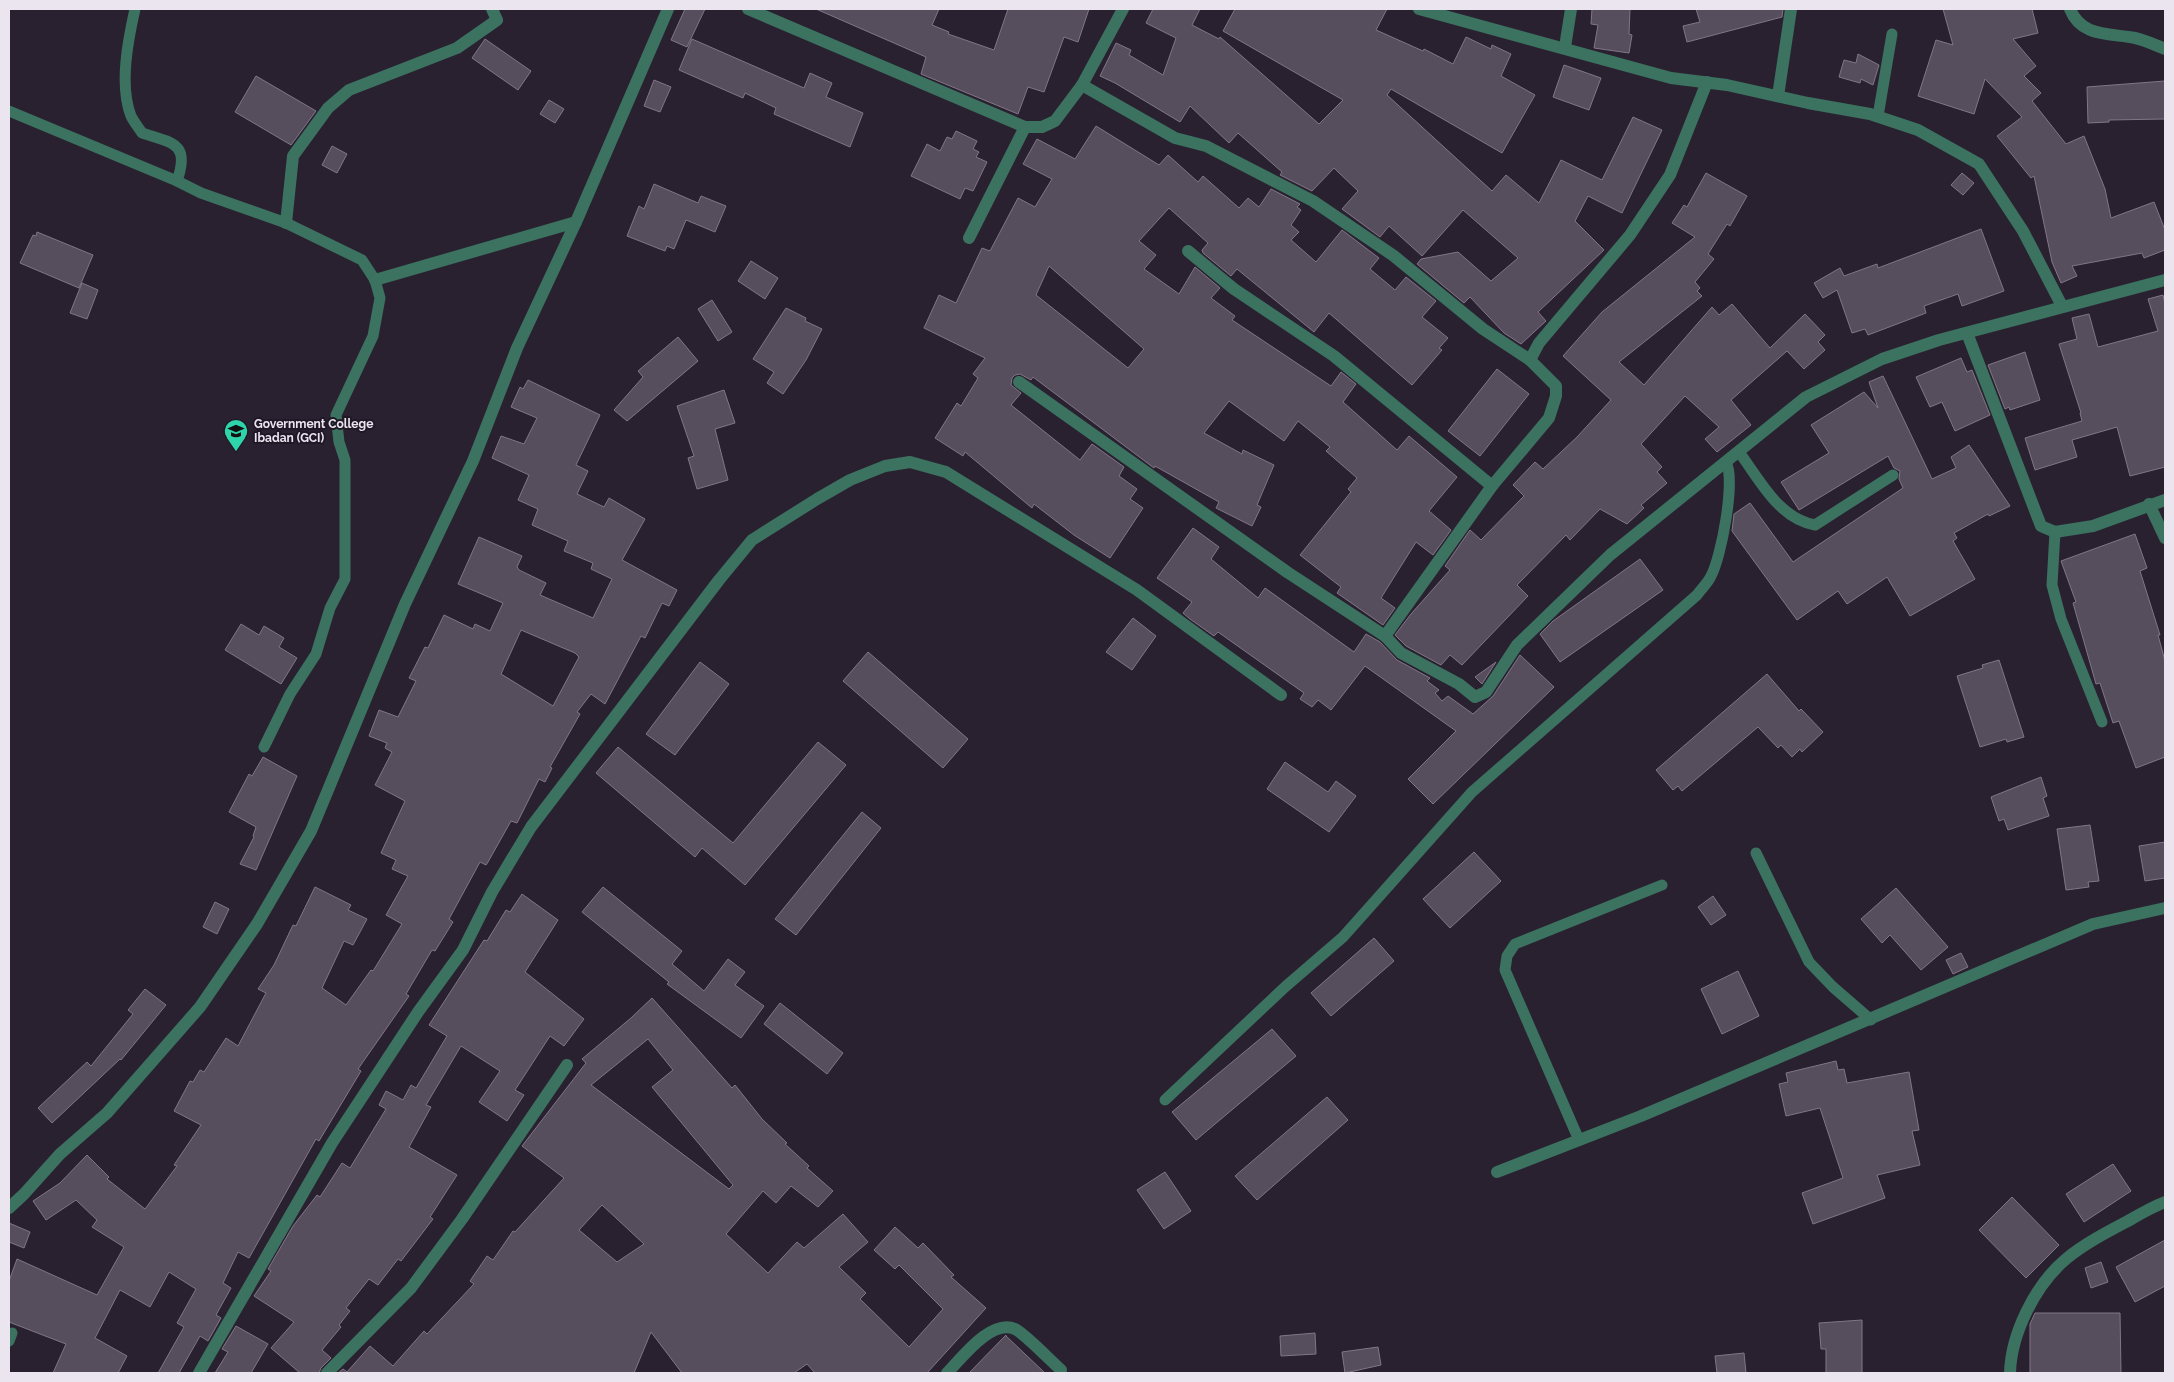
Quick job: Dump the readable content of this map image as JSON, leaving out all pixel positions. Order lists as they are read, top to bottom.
{
  "places": {
    "school or university": ["Government College Ibadan (GCI)"]
  }
}
